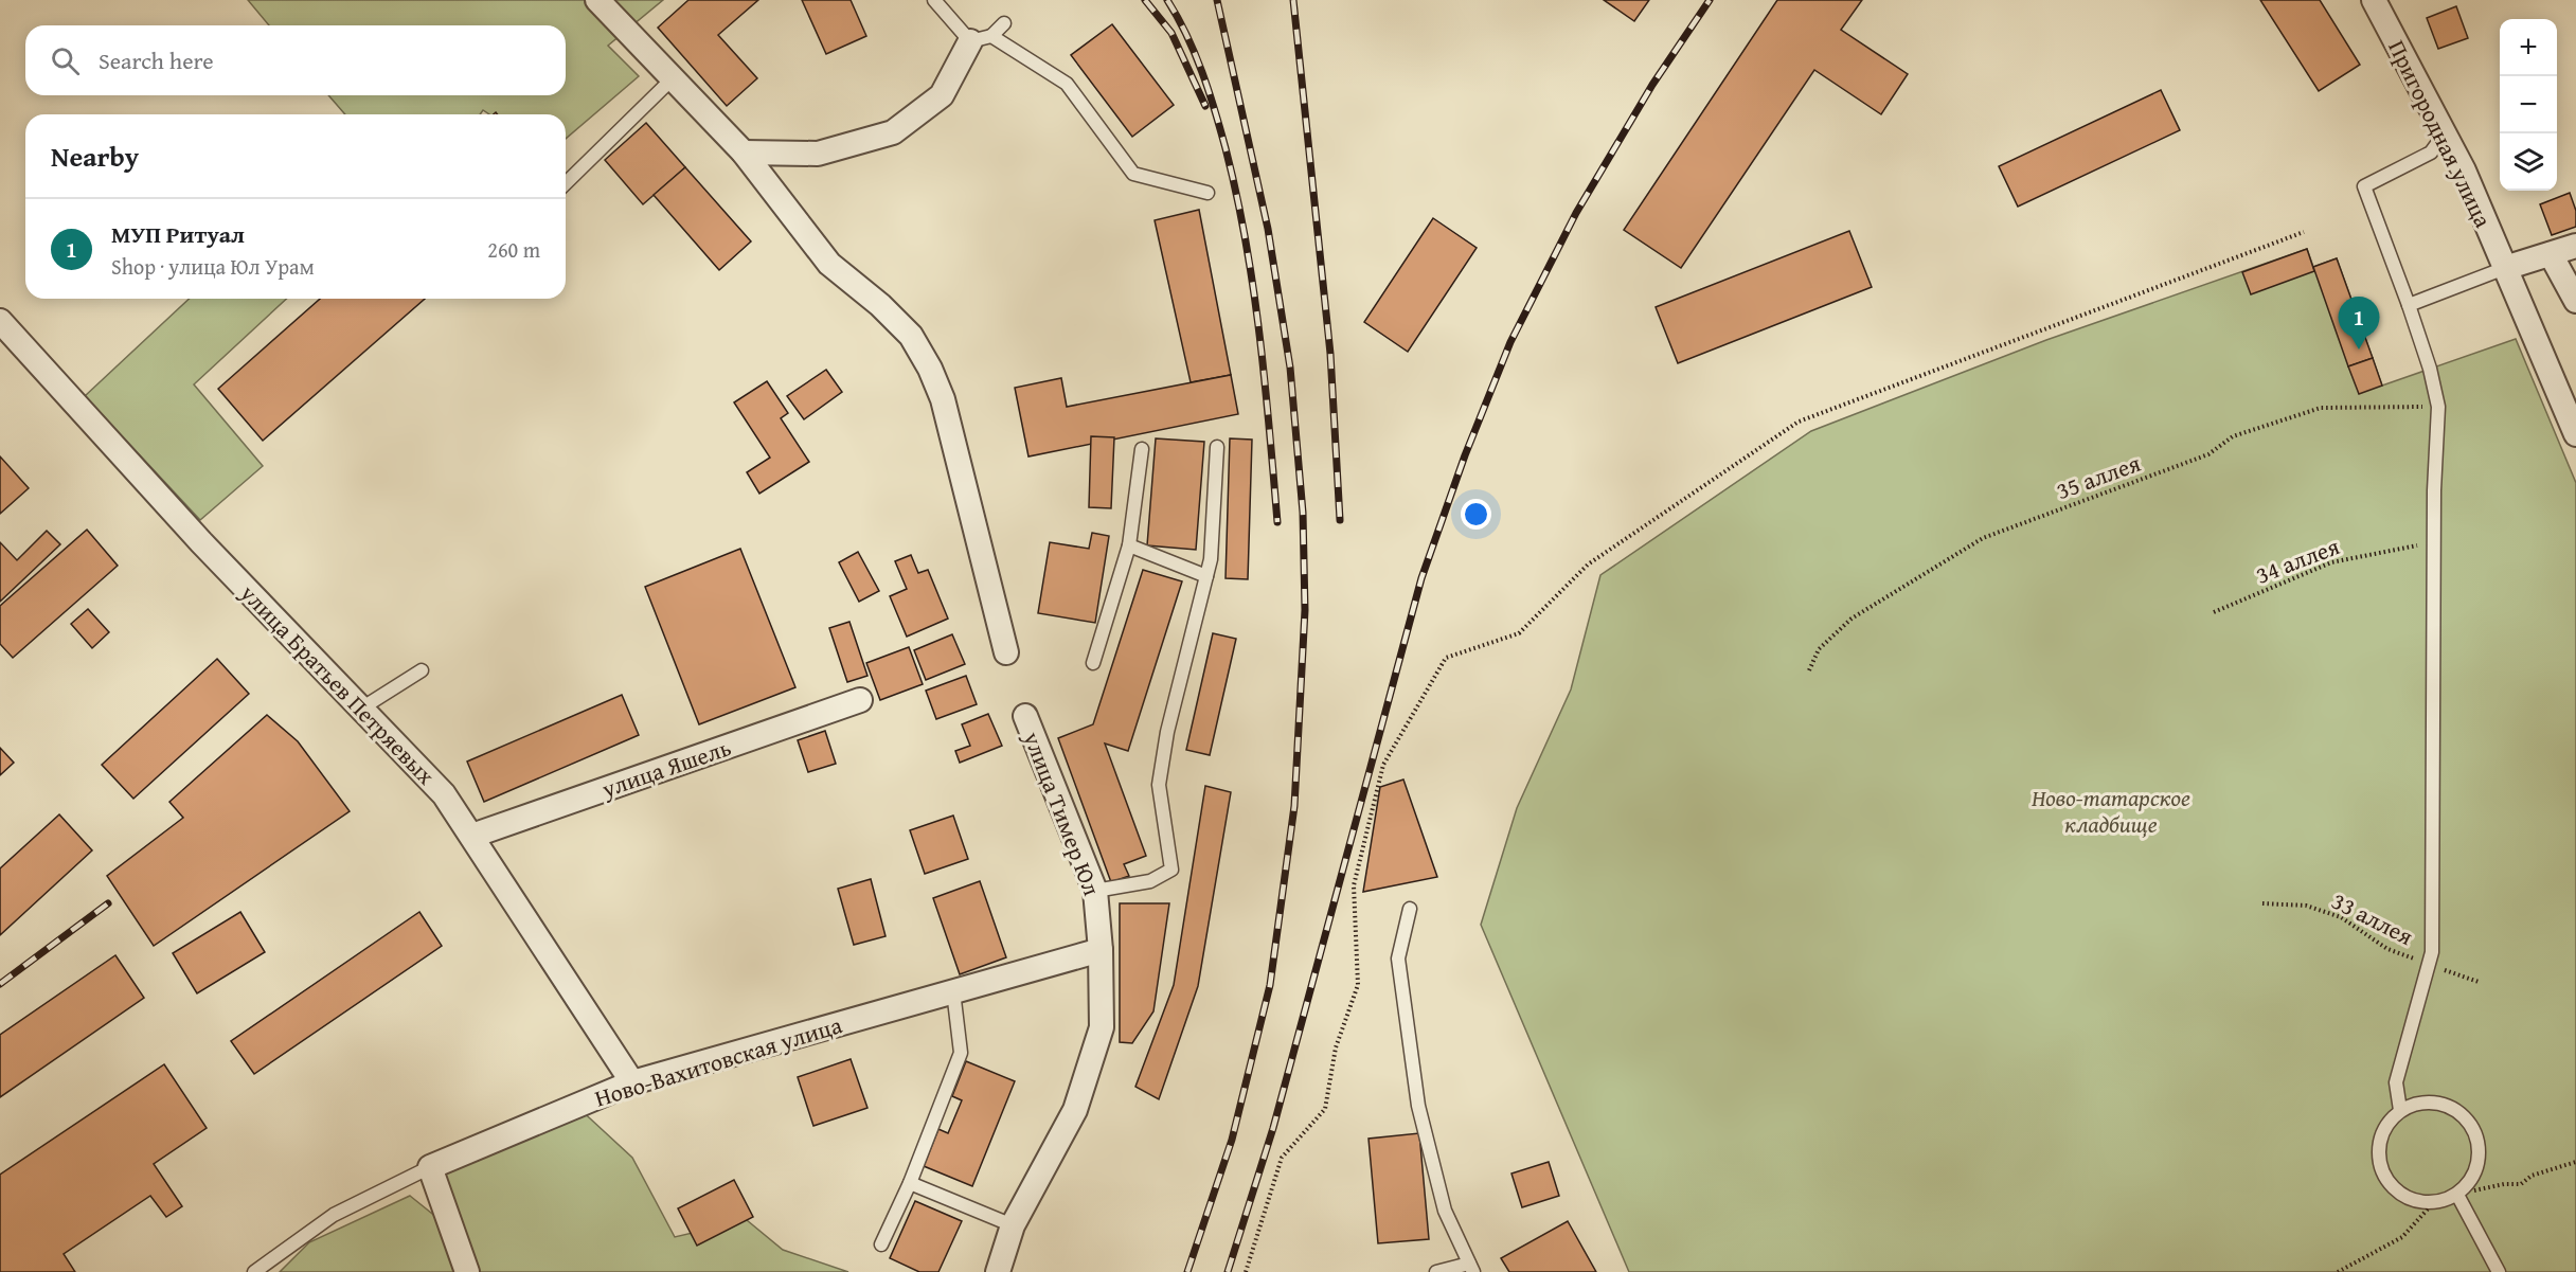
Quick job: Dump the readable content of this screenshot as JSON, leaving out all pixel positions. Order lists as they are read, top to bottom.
{
  "streets": {
    "street": [
      "Пригородная улица",
      "улица Братьев Петряевых",
      "улица Яшель",
      "улица Тимер Юл",
      "Ново-Вахитовская улица"
    ],
    "path": ["35 аллея", "34 аллея", "33 аллея"]
  },
  "crossings": [
    ["улица Братьев Петряевых", "улица Яшель"],
    ["улица Братьев Петряевых", "Ново-Вахитовская улица"],
    ["улица Тимер Юл", "Ново-Вахитовская улица"]
  ],
  "parks": ["Ново-татарское кладбище"],
  "page": {
    "map_buttons": ["+", "−"],
    "search": "Search here",
    "heading": "Nearby",
    "list": [
      {
        "mark": "1",
        "name": "МУП Ритуал",
        "note": "Shop · улица Юл Урам",
        "value": "260 m"
      }
    ],
    "pins": "1"
  }
}
